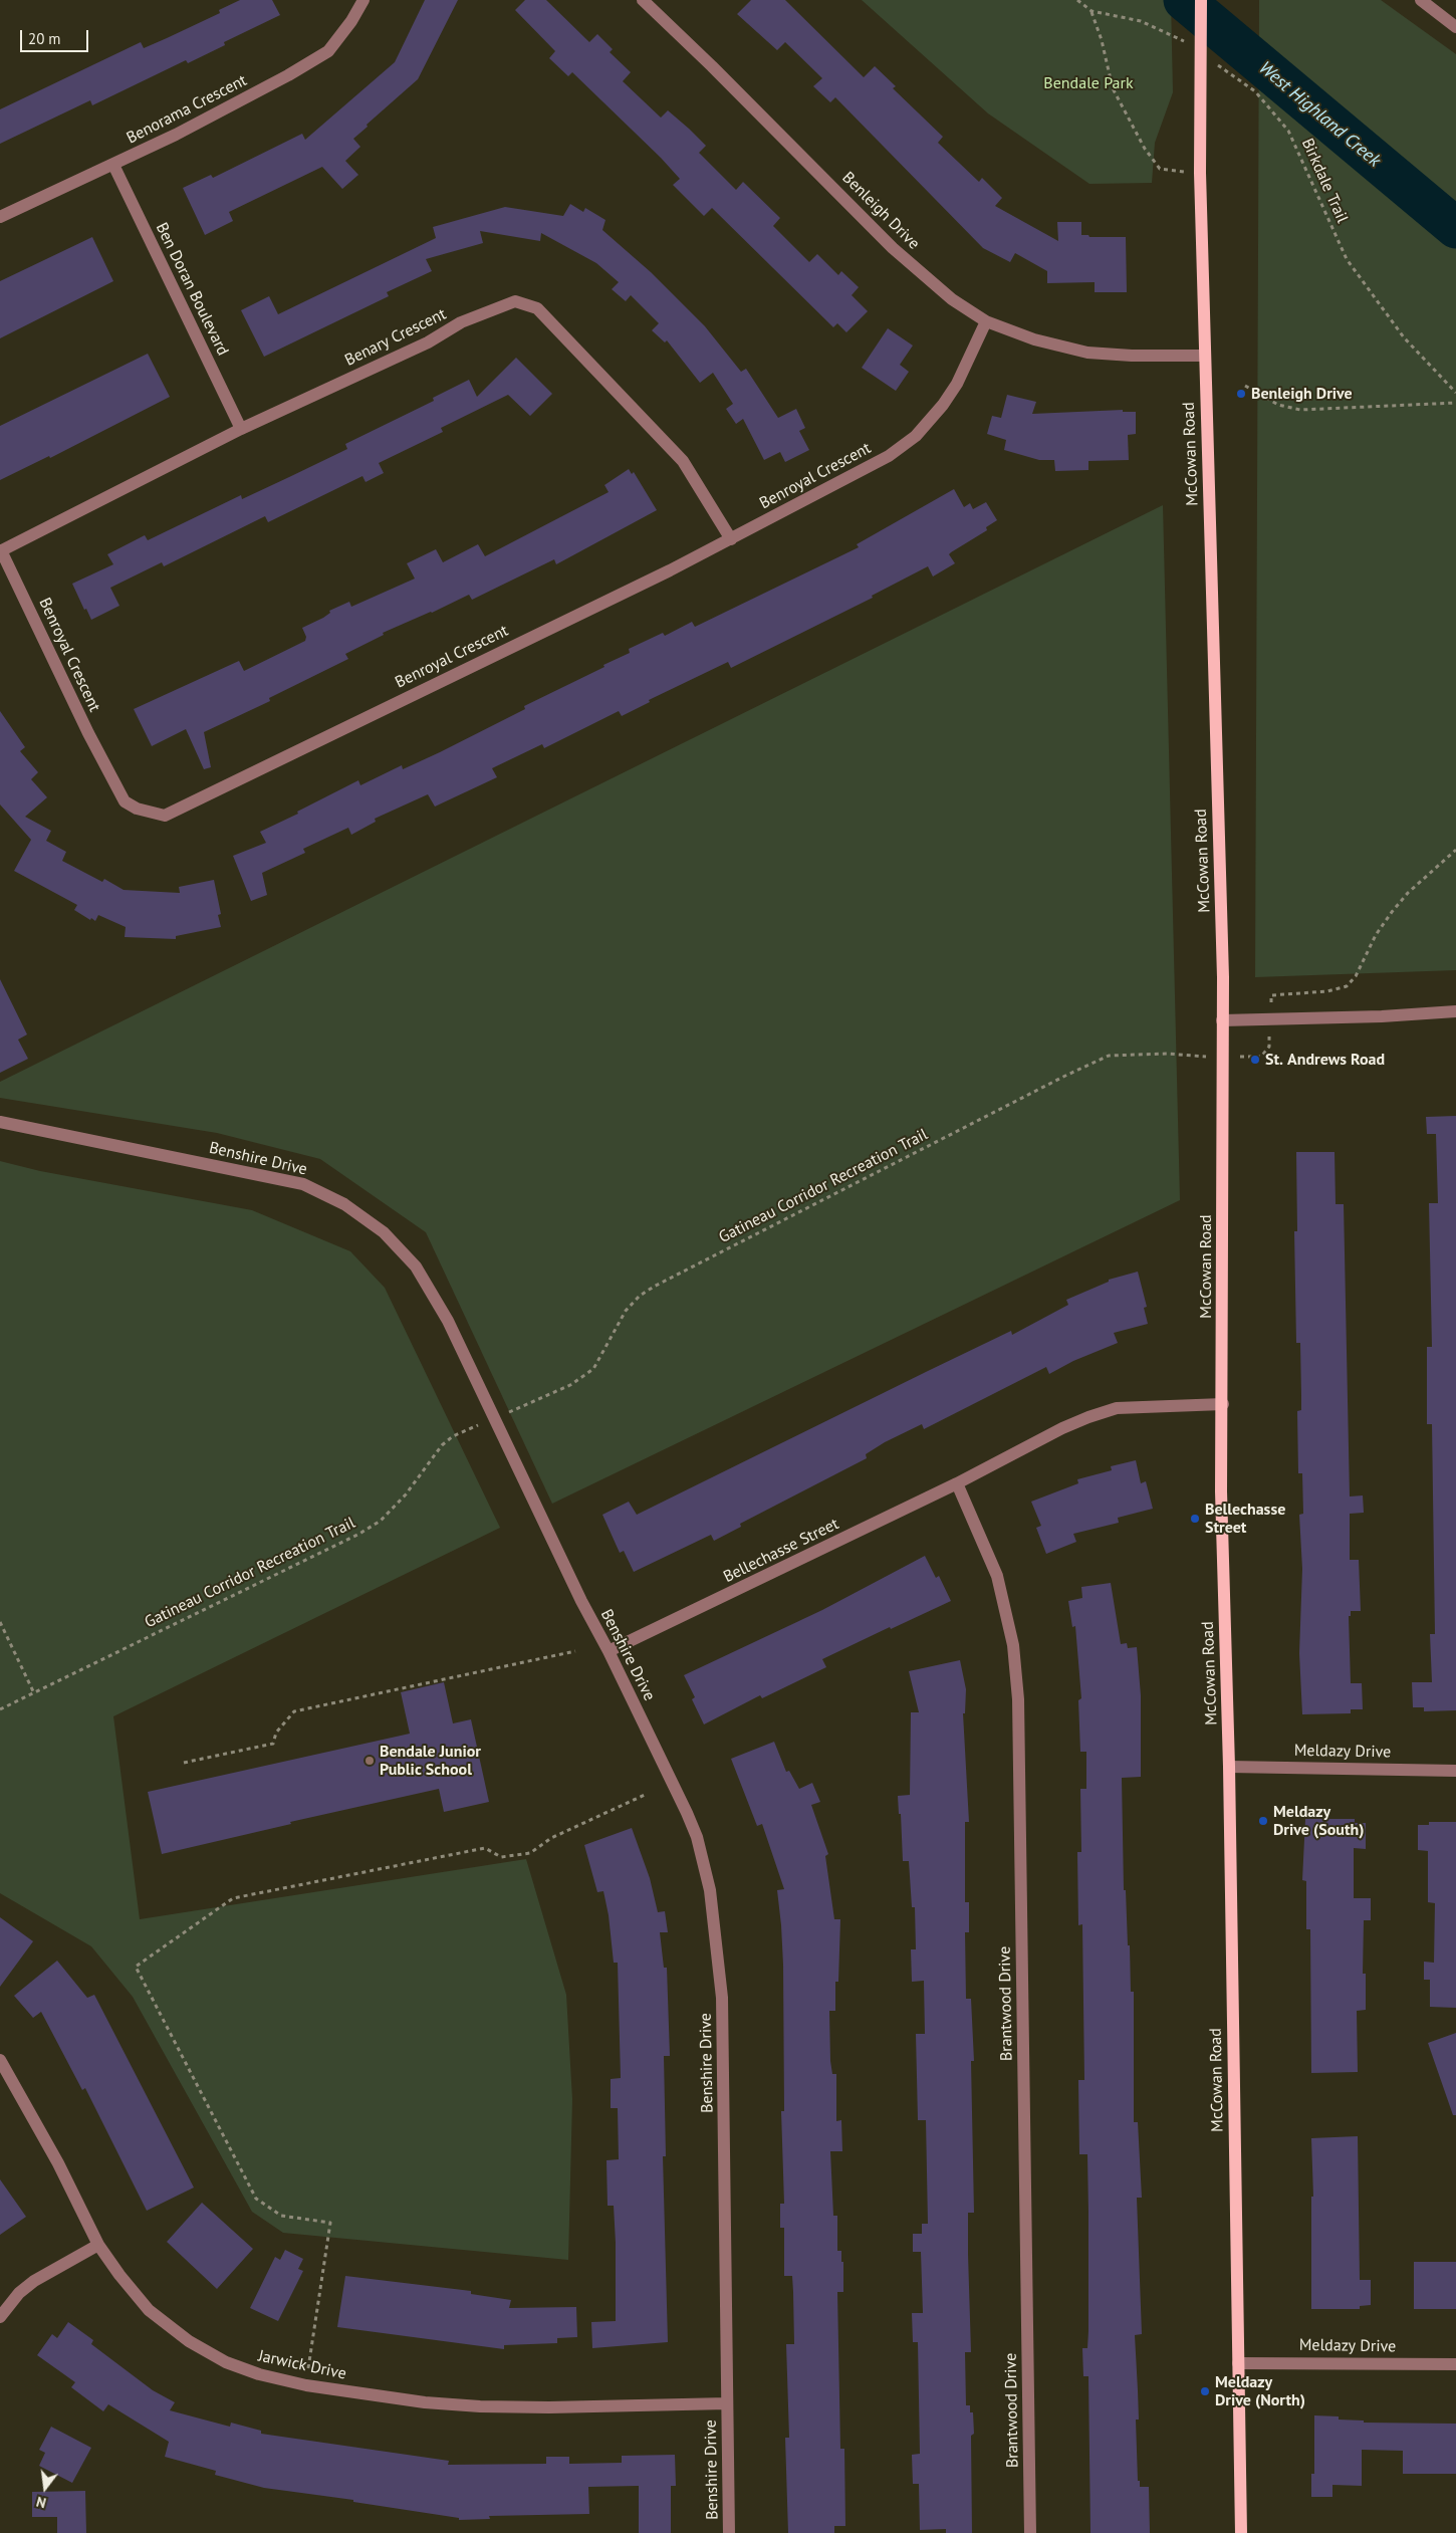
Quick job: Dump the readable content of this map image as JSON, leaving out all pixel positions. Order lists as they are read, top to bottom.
{
  "streets": {
    "main road": ["McCowan Road"],
    "street": [
      "Benorama Crescent",
      "Benleigh Drive",
      "Ben Doran Boulevard",
      "Benary Crescent",
      "Benroyal Crescent",
      "Benshire Drive",
      "Bellechasse Street",
      "Meldazy Drive",
      "Brantwood Drive",
      "Jarwick Drive"
    ],
    "path": ["Birkdale Trail", "Gatineau Corridor Recreation Trail"]
  },
  "crossings": [
    ["Benorama Crescent", "Ben Doran Boulevard"],
    ["Benleigh Drive", "McCowan Road"],
    ["Benleigh Drive", "Benroyal Crescent"],
    ["Ben Doran Boulevard", "Benary Crescent"],
    ["Benary Crescent", "Benroyal Crescent"],
    ["McCowan Road", "Bellechasse Street"],
    ["McCowan Road", "Meldazy Drive"],
    ["Benshire Drive", "Bellechasse Street"],
    ["Benshire Drive", "Jarwick Drive"],
    ["Bellechasse Street", "Brantwood Drive"]
  ],
  "water": ["West Highland Creek"],
  "parks": ["Bendale Park"],
  "places": [
    "Benleigh Drive",
    "St. Andrews Road",
    "Bellechasse Street",
    "Bendale Junior Public School",
    "Meldazy Drive (South)",
    "Meldazy Drive (North)"
  ],
  "scale_bar": "20 m",
  "north": "bottom"
}
